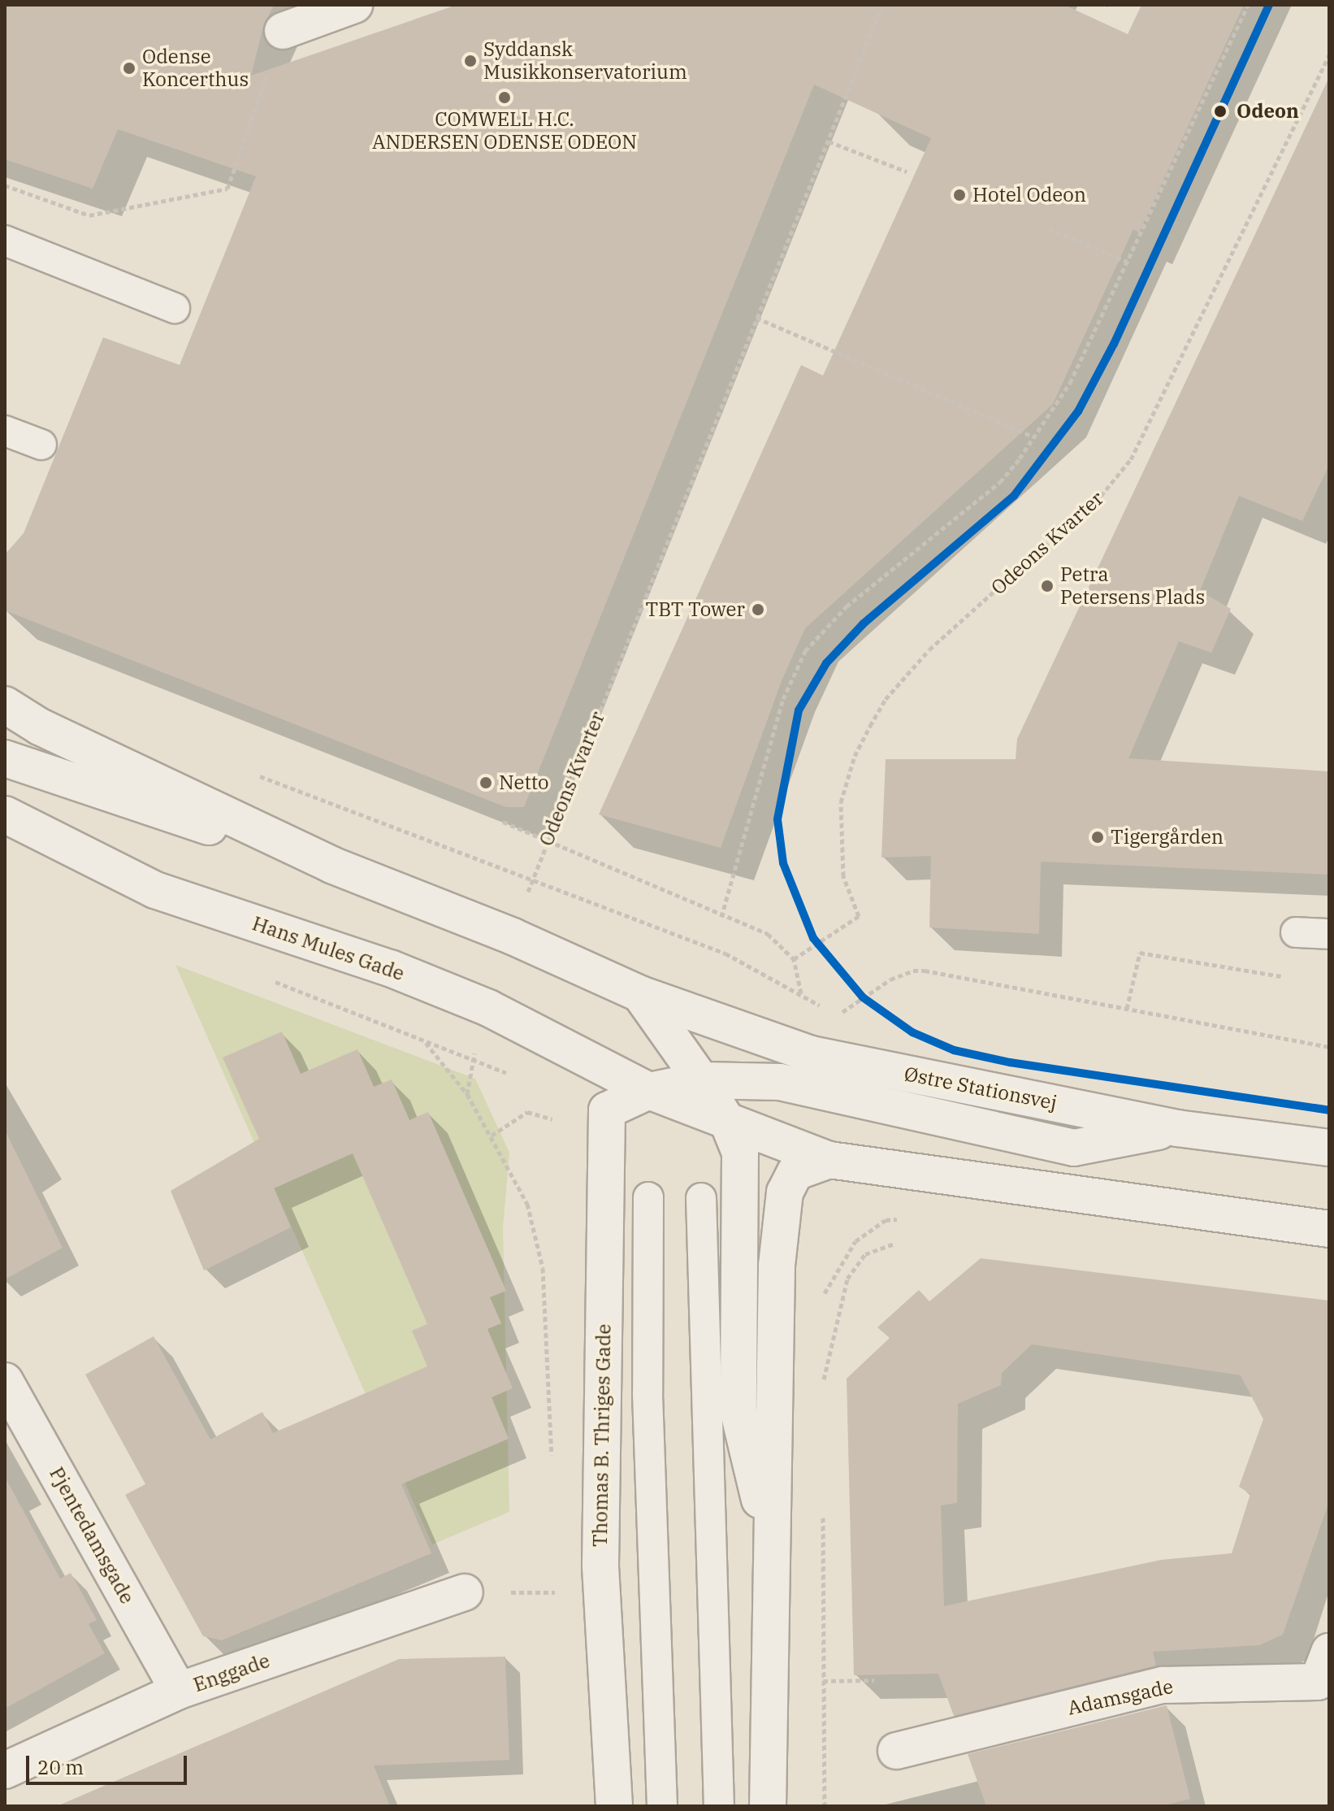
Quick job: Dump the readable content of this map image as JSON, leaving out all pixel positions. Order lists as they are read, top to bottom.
{
  "streets": {
    "street": [
      "Hans Mules Gade",
      "Østre Stationsvej",
      "Thomas B. Thriges Gade",
      "Pjentedamsgade",
      "Enggade",
      "Adamsgade"
    ],
    "path": ["Odeons Kvarter"]
  },
  "crossings": [
    ["Hans Mules Gade", "Thomas B. Thriges Gade"],
    ["Pjentedamsgade", "Enggade"]
  ],
  "places": [
    "Syddansk Musikkonservatorium",
    "Odense Koncerthus",
    "COMWELL H.C. ANDERSEN ODENSE ODEON",
    "Odeon",
    "Hotel Odeon",
    "Petra Petersens Plads",
    "TBT Tower",
    "Netto",
    "Tigergården"
  ],
  "scale_bar": "20 m"
}
